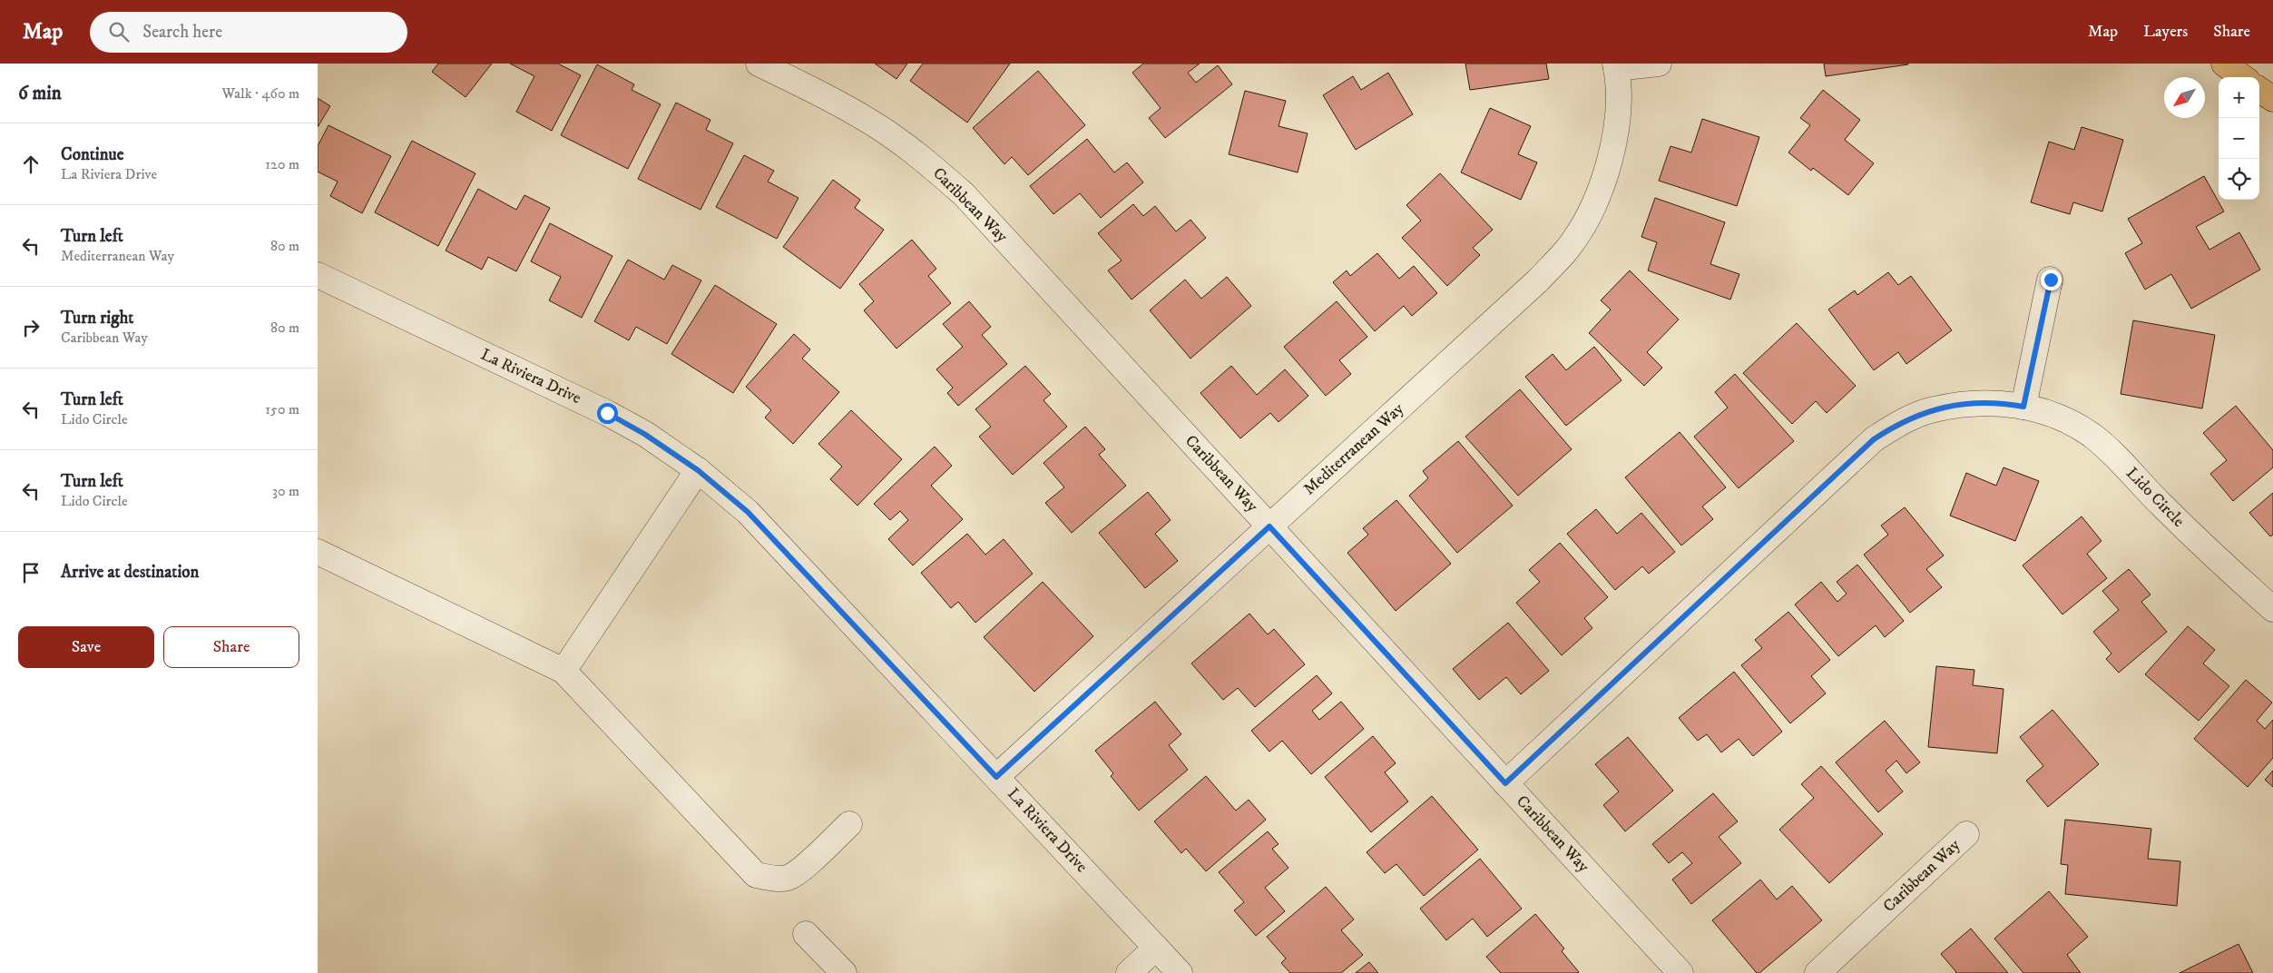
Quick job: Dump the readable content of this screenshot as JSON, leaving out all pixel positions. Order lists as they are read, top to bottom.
{
  "streets": {
    "street": [
      "Caribbean Way",
      "La Riviera Drive",
      "Mediterranean Way",
      "Lido Circle"
    ]
  },
  "crossings": [
    ["Caribbean Way", "Mediterranean Way"],
    ["Caribbean Way", "Lido Circle"],
    ["La Riviera Drive", "Mediterranean Way"]
  ],
  "north": "bottom left",
  "page": {
    "header": "Map",
    "search": "Search here",
    "nav": ["Map", "Layers", "Share"],
    "heading": ["6 min", "Walk · 460 m"],
    "map_buttons": ["+", "−"],
    "list": [
      ["Continue", "La Riviera Drive", "120 m"],
      ["Turn left", "Mediterranean Way", "80 m"],
      ["Turn right", "Caribbean Way", "80 m"],
      ["Turn left", "Lido Circle", "150 m"],
      ["Turn left", "Lido Circle", "30 m"],
      "Arrive at destination"
    ],
    "buttons": ["Save", "Share"]
  }
}
